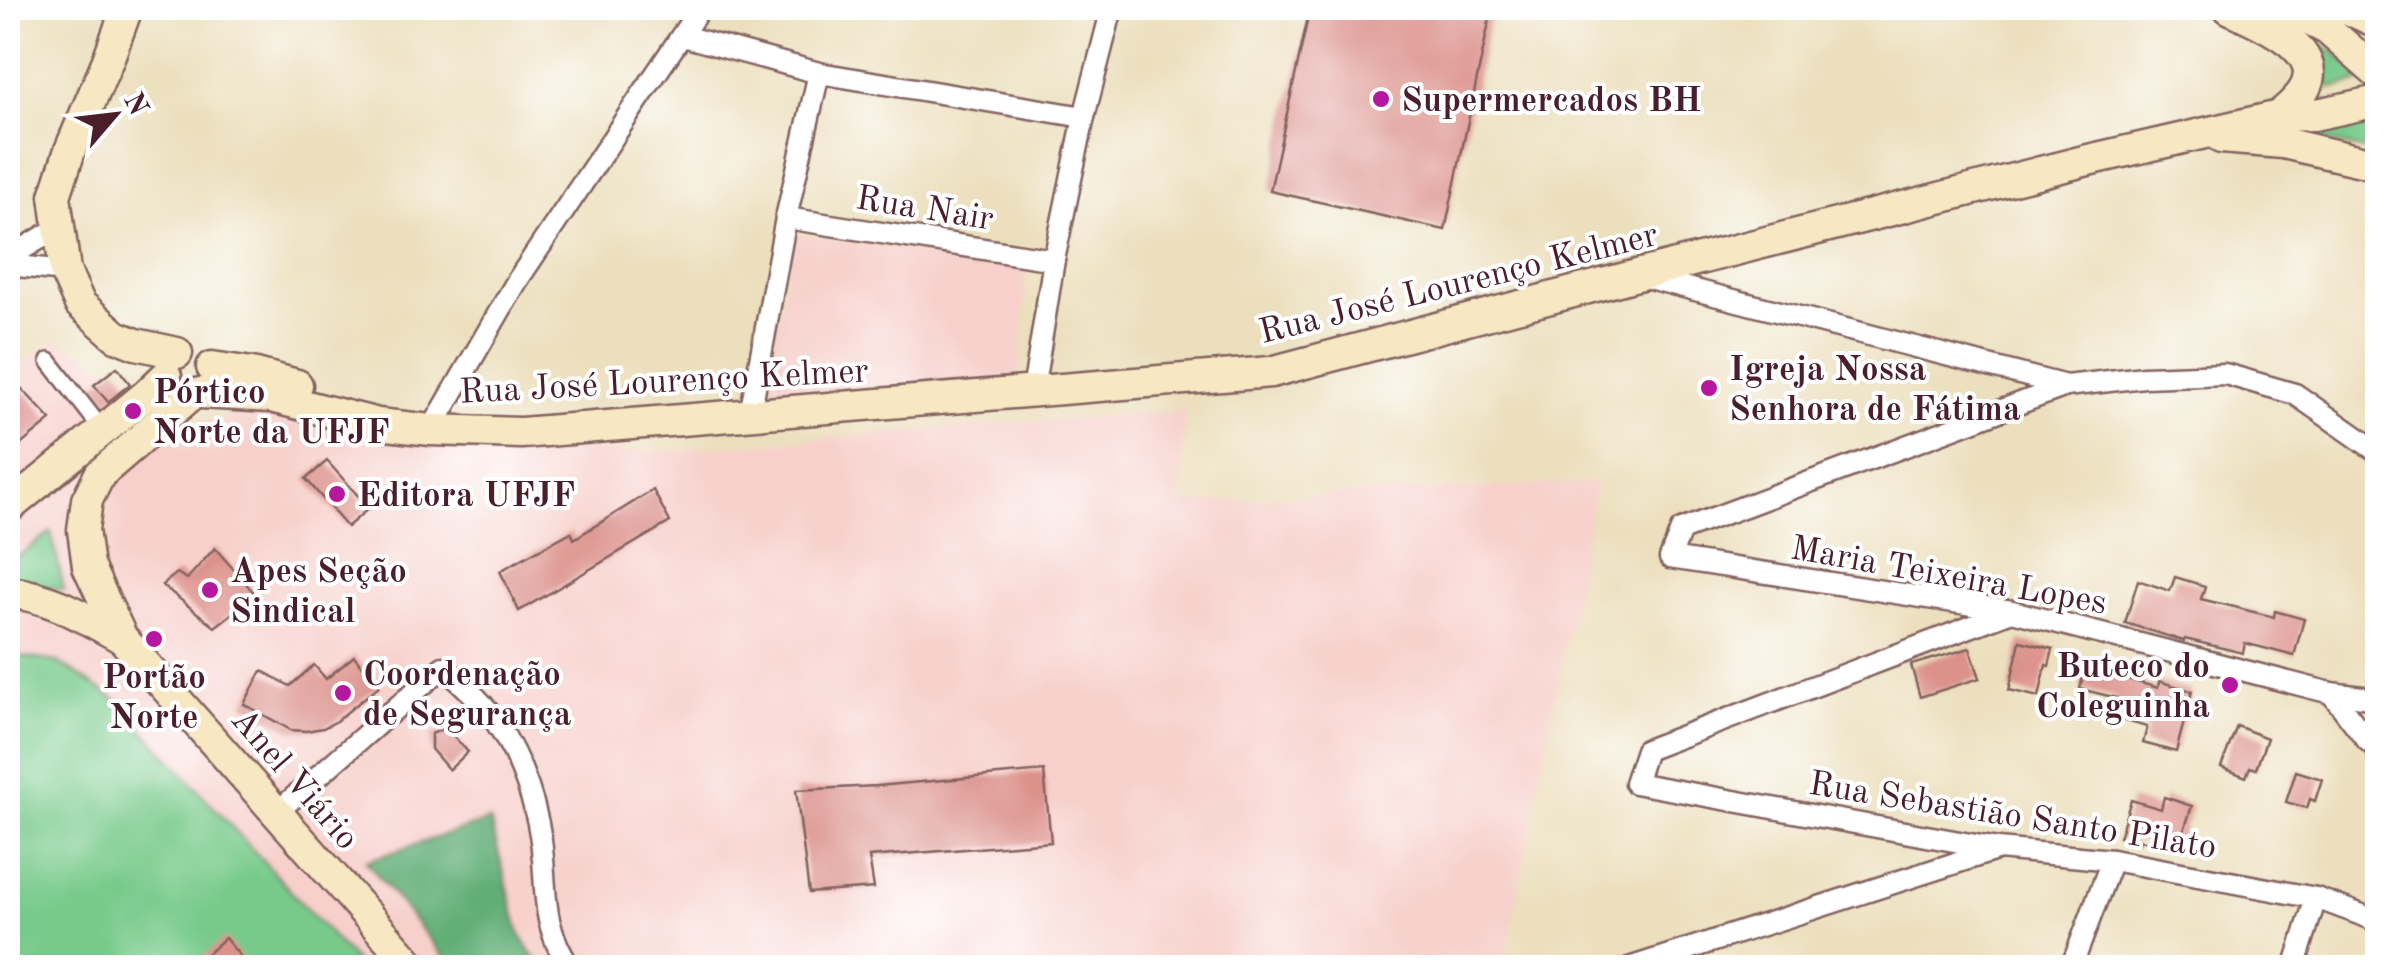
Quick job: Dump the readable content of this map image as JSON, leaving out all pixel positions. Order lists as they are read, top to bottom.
{
  "streets": {
    "main road": ["Rua José Lourenço Kelmer", "Anel Viário"],
    "street": ["Rua Nair", "Maria Teixeira Lopes", "Rua Sebastião Santo Pilato"]
  },
  "crossings": [
    ["Rua José Lourenço Kelmer", "Anel Viário"],
    ["Maria Teixeira Lopes", "Rua Sebastião Santo Pilato"]
  ],
  "places": [
    "Supermercados BH",
    "Igreja Nossa Senhora de Fátima",
    "Pórtico Norte da UFJF",
    "Editora UFJF",
    "Apes Seção Sindical",
    "Portão Norte",
    "Buteco do Coleguinha",
    "Coordenação de Segurança"
  ],
  "north": "top right"
}
